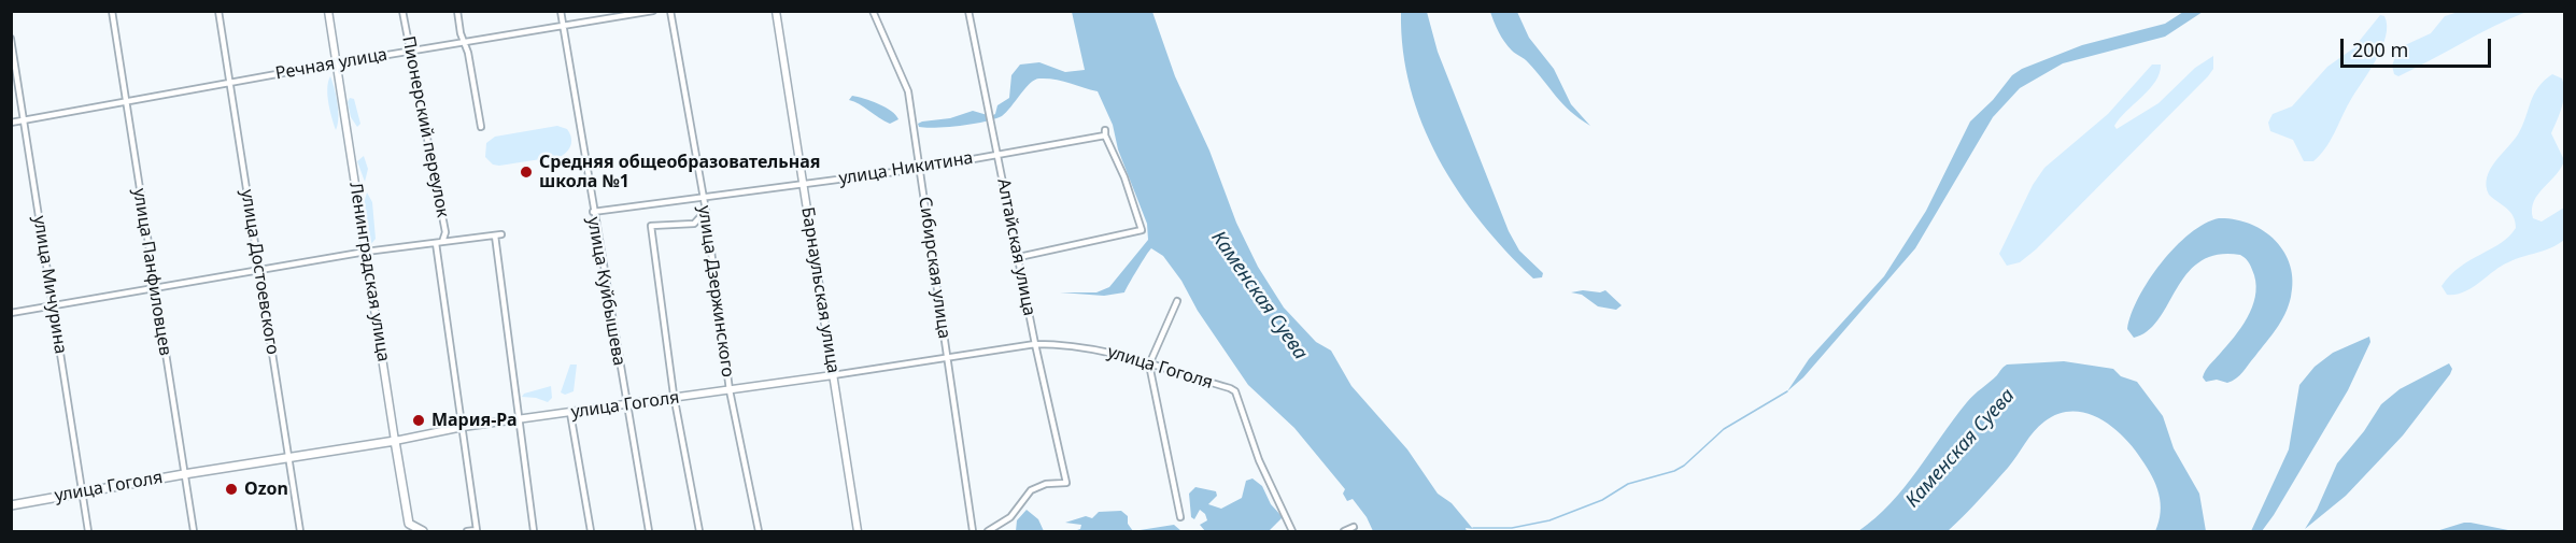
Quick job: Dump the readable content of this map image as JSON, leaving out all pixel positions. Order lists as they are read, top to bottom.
{
  "streets": {
    "main road": ["Ленинградская улица", "улица Гоголя"],
    "street": [
      "Речная улица",
      "Пионерский переулок",
      "улица Никитина",
      "Алтайская улица",
      "Сибирская улица",
      "улица Панфиловцев",
      "улица Достоевского",
      "улица Мичурина",
      "Барнаульская улица",
      "улица Куйбышева",
      "улица Дзержинского"
    ]
  },
  "crossings": [
    ["Речная улица", "Пионерский переулок"],
    ["Речная улица", "улица Панфиловцев"],
    ["Речная улица", "улица Достоевского"],
    ["Речная улица", "Ленинградская улица"],
    ["Речная улица", "улица Мичурина"],
    ["Речная улица", "улица Куйбышева"],
    ["Пионерский переулок", "улица Гоголя"],
    ["улица Никитина", "Алтайская улица"],
    ["улица Никитина", "Сибирская улица"],
    ["улица Никитина", "Барнаульская улица"],
    ["улица Никитина", "улица Куйбышева"],
    ["улица Никитина", "улица Дзержинского"],
    ["Алтайская улица", "улица Гоголя"],
    ["Сибирская улица", "улица Гоголя"],
    ["улица Панфиловцев", "улица Гоголя"],
    ["улица Достоевского", "улица Гоголя"],
    ["Ленинградская улица", "улица Гоголя"],
    ["улица Мичурина", "улица Гоголя"],
    ["Барнаульская улица", "улица Гоголя"],
    ["улица Куйбышева", "улица Гоголя"],
    ["улица Дзержинского", "улица Гоголя"]
  ],
  "water": ["Каменская Суева"],
  "places": ["Средняя общеобразовательная школа №1", "Мария-Ра", "Ozon"],
  "scale_bar": "200 m"
}
